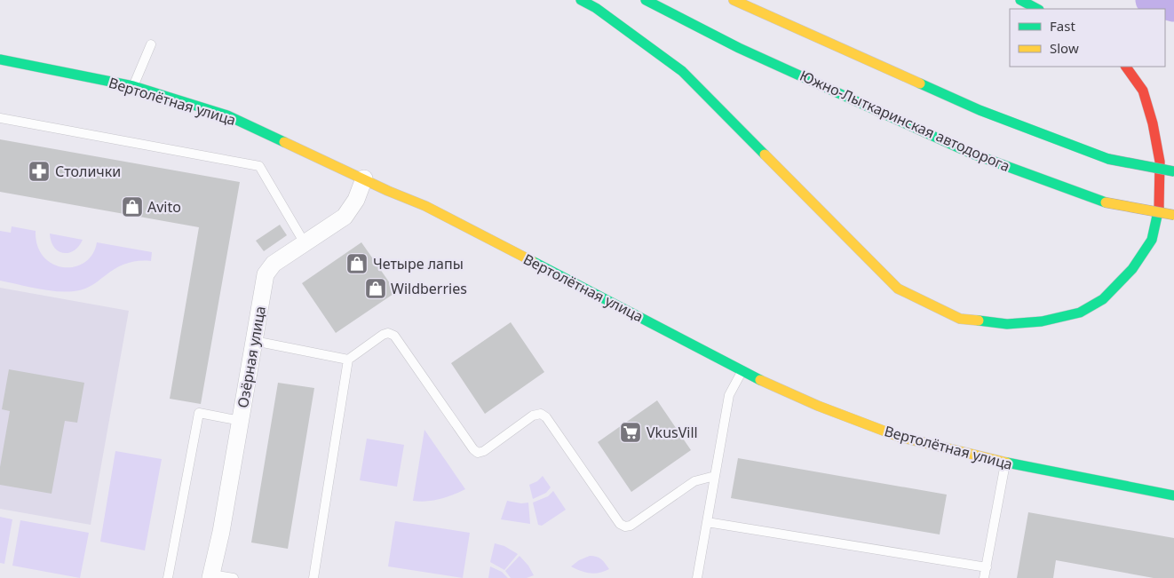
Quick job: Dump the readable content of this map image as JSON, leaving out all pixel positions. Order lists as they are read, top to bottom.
{
  "streets": {
    "main road": ["Вертолётная улица", "Южно-Лыткаринская автодорога"],
    "street": ["Озёрная улица"]
  },
  "crossings": [
    ["Вертолётная улица", "Озёрная улица"]
  ],
  "places": {
    "pharmacy": ["Столички"],
    "shop": ["Avito", "Четыре лапы", "Wildberries"],
    "supermarket": ["VkusVill"]
  },
  "legend": ["Fast", "Slow"]
}
